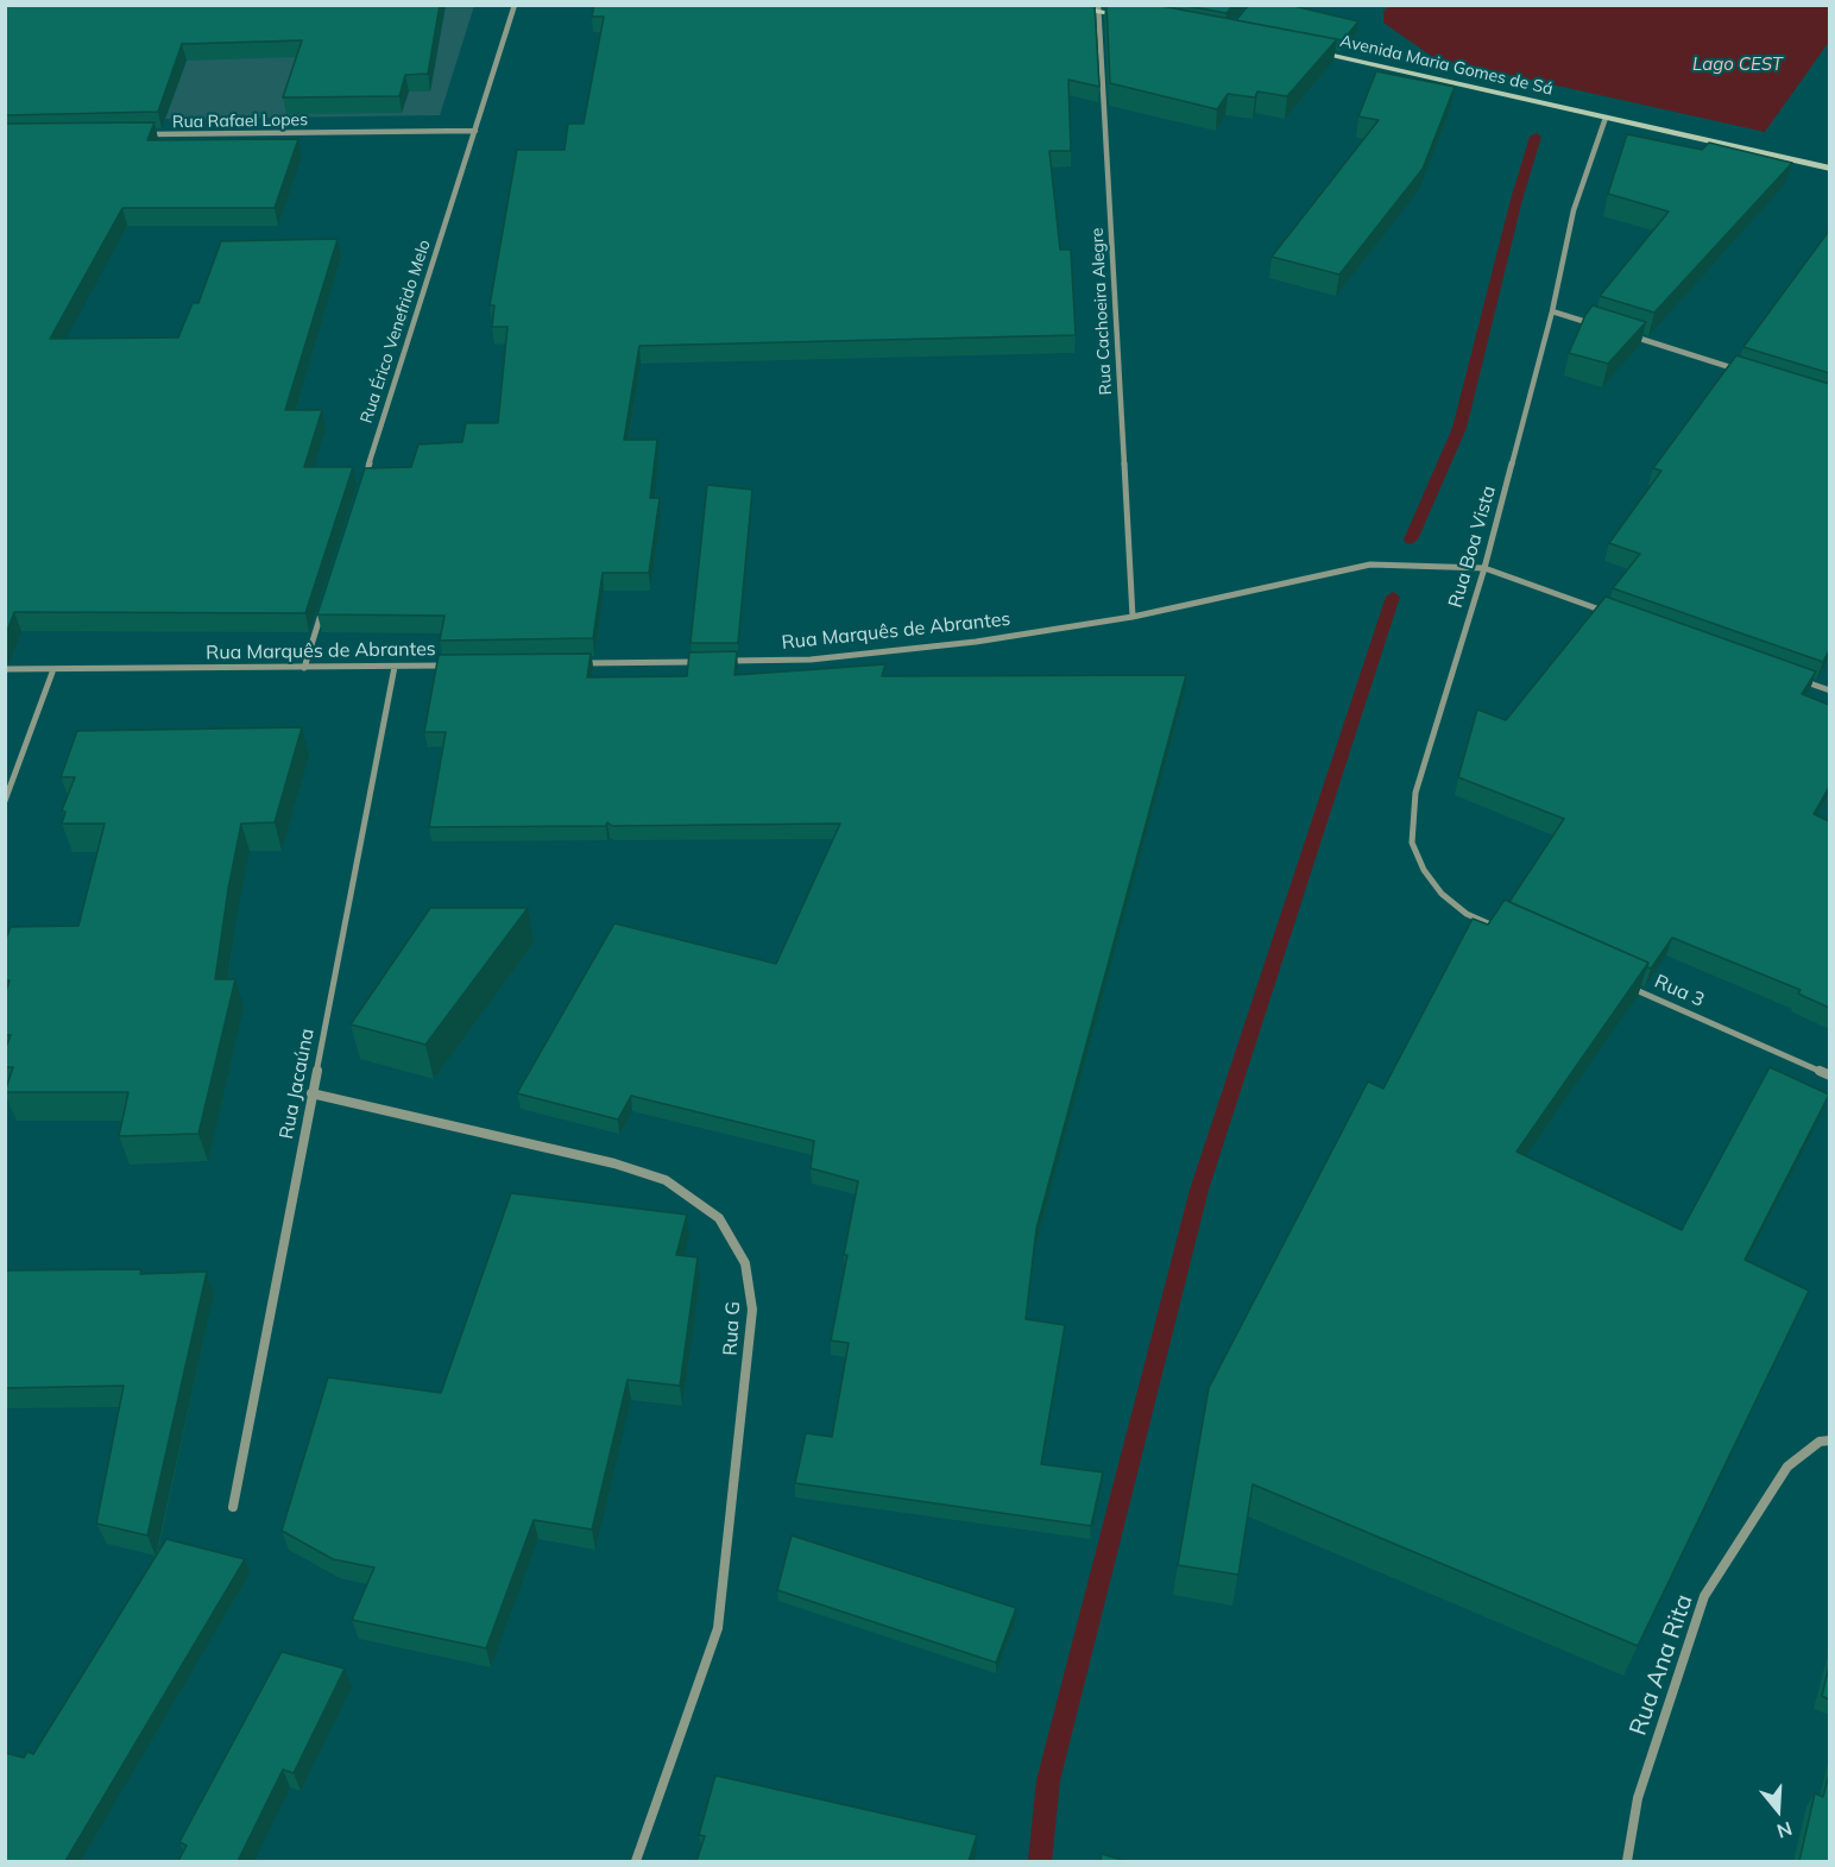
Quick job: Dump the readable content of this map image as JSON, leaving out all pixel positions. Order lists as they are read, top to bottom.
{
  "streets": {
    "street": [
      "Avenida Maria Gomes de Sá",
      "Rua Rafael Lopes",
      "Rua Cachoeira Alegre",
      "Rua Érico Venefrido Melo",
      "Rua Boa Vista",
      "Rua Marquês de Abrantes",
      "Rua 3",
      "Rua Jacaúna",
      "Rua G",
      "Rua Ana Rita"
    ]
  },
  "crossings": [
    ["Avenida Maria Gomes de Sá", "Rua Boa Vista"],
    ["Rua Rafael Lopes", "Rua Érico Venefrido Melo"],
    ["Rua Cachoeira Alegre", "Rua Marquês de Abrantes"],
    ["Rua Boa Vista", "Rua Marquês de Abrantes"],
    ["Rua Marquês de Abrantes", "Rua Jacaúna"],
    ["Rua Jacaúna", "Rua G"]
  ],
  "water": ["Lago CEST"],
  "north": "bottom"
}
